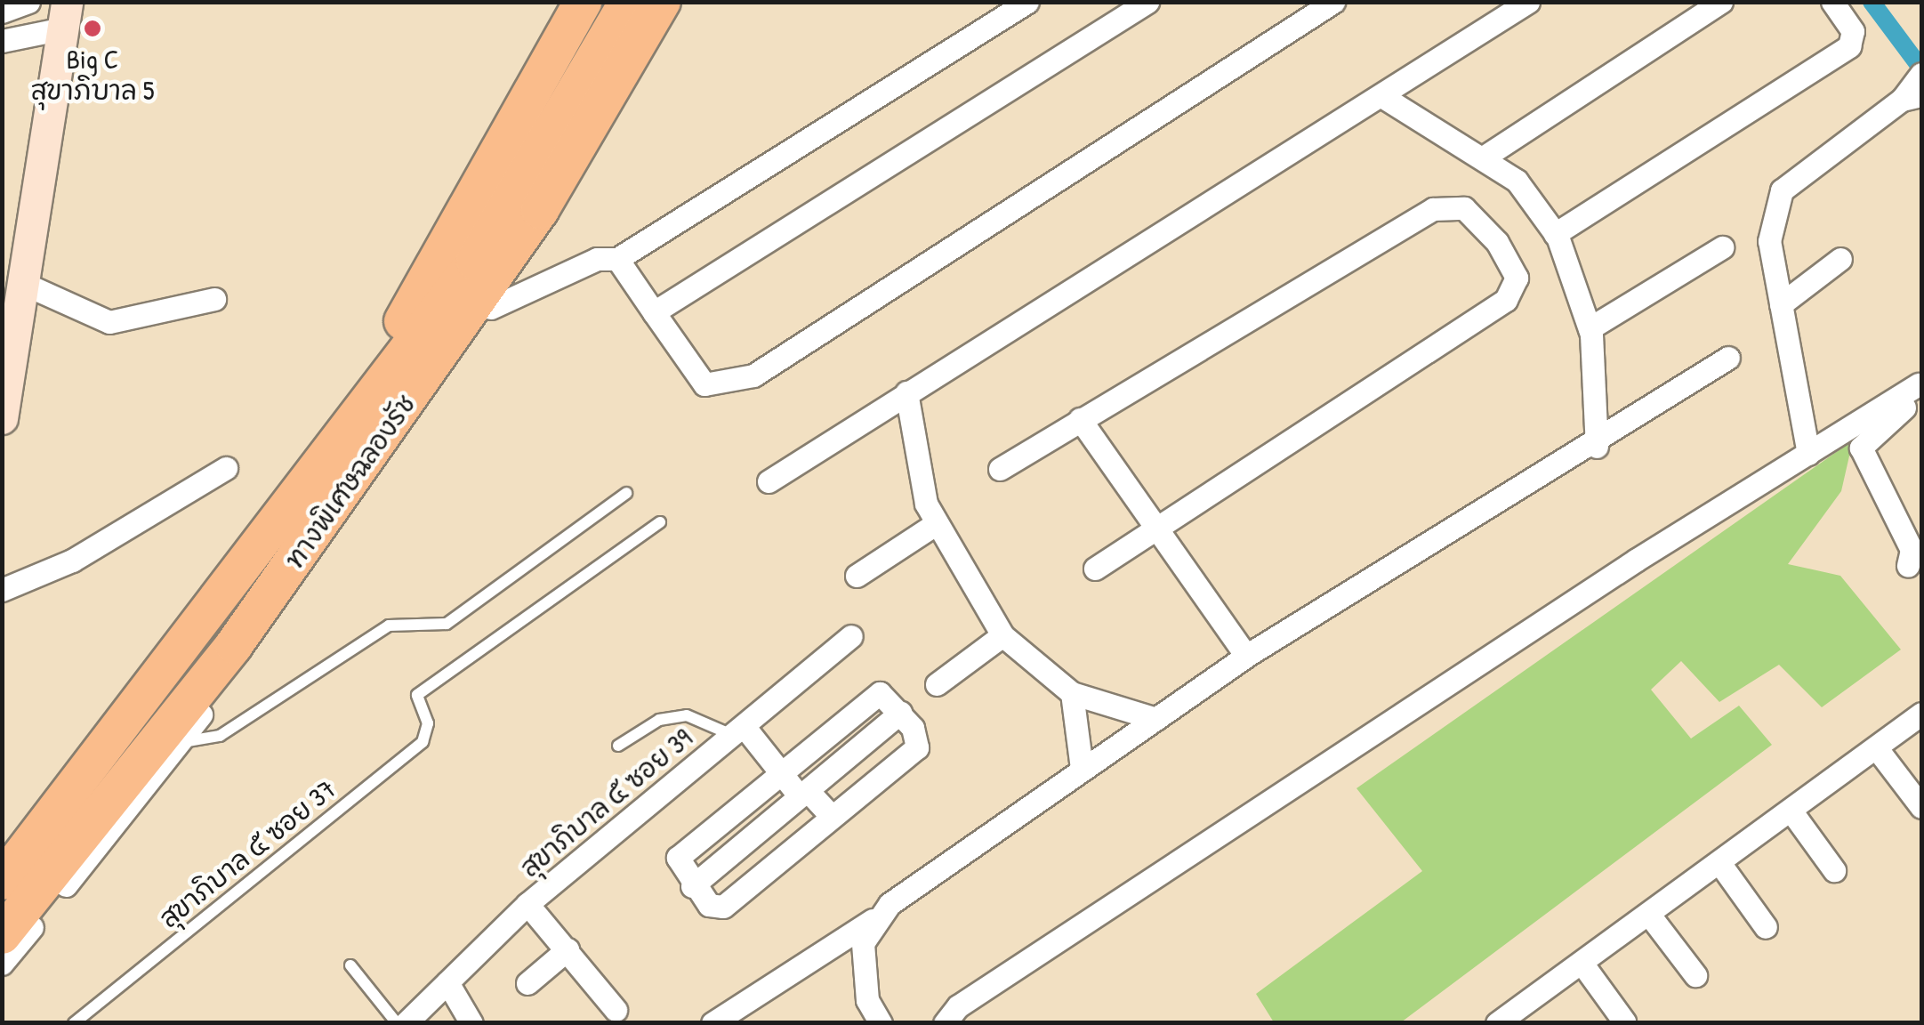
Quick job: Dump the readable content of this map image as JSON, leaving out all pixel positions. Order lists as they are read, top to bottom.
{
  "streets": {
    "highway": ["ทางพิเศษฉลองรัช"],
    "street": ["สุขาภิบาล ๕ ซอย 39"],
    "lane": ["สุขาภิบาล ๕ ซอย 37"]
  },
  "places": ["Big C สุขาภิบาล 5"]
}
